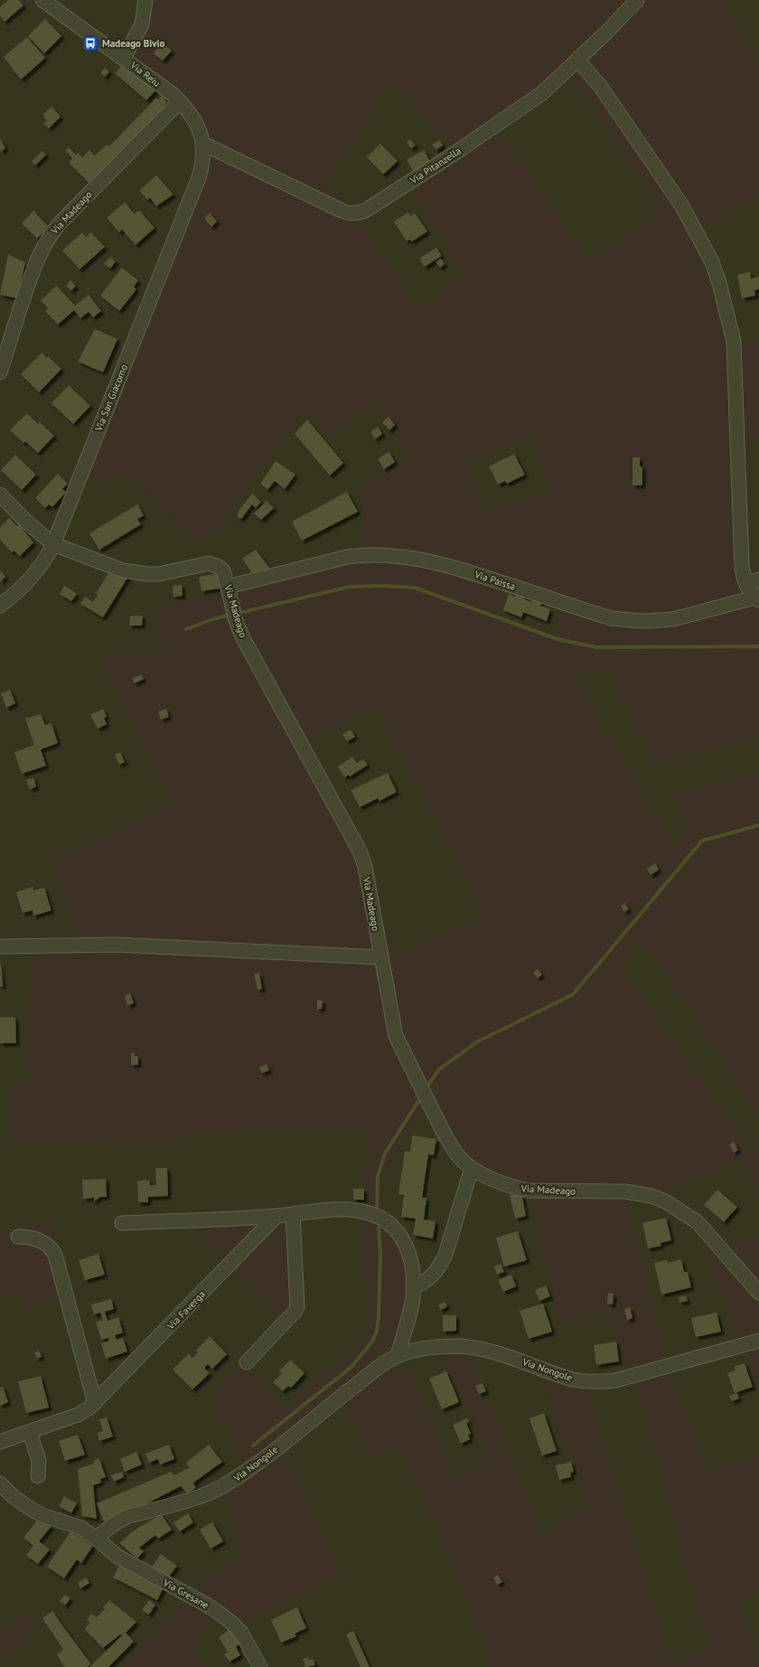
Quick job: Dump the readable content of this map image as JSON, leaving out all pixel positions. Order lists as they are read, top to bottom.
{
  "streets": {
    "street": [
      "Via Reiu",
      "Via Pitanzella",
      "Via Madeago",
      "Via San Giacomo",
      "Via Paissa",
      "Via Faverga",
      "Via Nongole",
      "Via Gresane"
    ]
  },
  "crossings": [
    ["Via Reiu", "Via Pitanzella"],
    ["Via Reiu", "Via Madeago"],
    ["Via Reiu", "Via San Giacomo"],
    ["Via Madeago", "Via San Giacomo"],
    ["Via Madeago", "Via Paissa"],
    ["Via Nongole", "Via Gresane"]
  ],
  "places": {
    "bus stop": ["Madeago Bivio"]
  }
}
